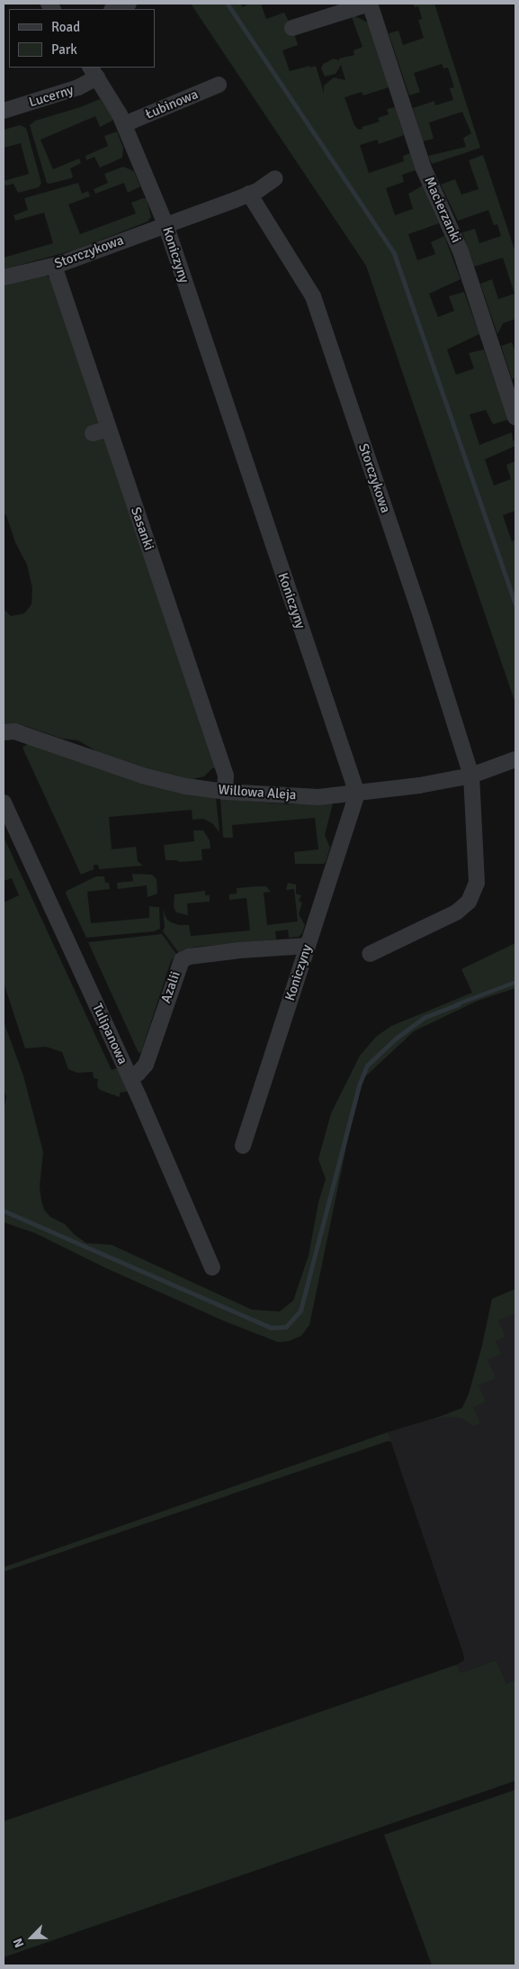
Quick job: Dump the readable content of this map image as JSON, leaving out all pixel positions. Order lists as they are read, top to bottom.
{
  "streets": {
    "street": [
      "Lucerny",
      "Łubinowa",
      "Macierzanki",
      "Storczykowa",
      "Koniczyny",
      "Sasanki",
      "Willowa Aleja",
      "Azalii",
      "Tulipanowa"
    ]
  },
  "crossings": [
    ["Lucerny", "Koniczyny"],
    ["Łubinowa", "Koniczyny"],
    ["Storczykowa", "Koniczyny"],
    ["Storczykowa", "Sasanki"],
    ["Storczykowa", "Willowa Aleja"],
    ["Koniczyny", "Willowa Aleja"],
    ["Koniczyny", "Azalii"],
    ["Sasanki", "Willowa Aleja"],
    ["Azalii", "Tulipanowa"]
  ],
  "legend": ["Road", "Park"],
  "north": "bottom left"
}
